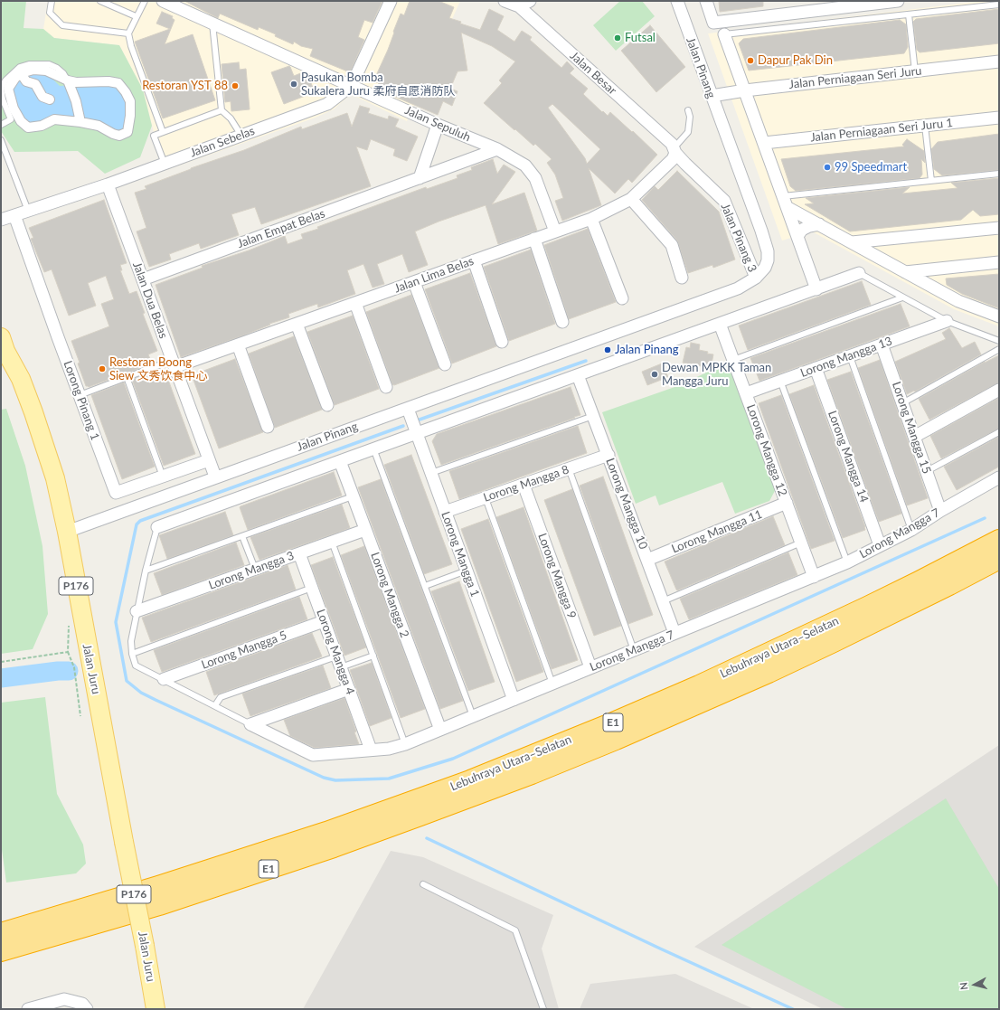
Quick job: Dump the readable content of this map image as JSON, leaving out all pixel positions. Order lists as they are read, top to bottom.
{
  "streets": {
    "highway": ["Lebuhraya Utara–Selatan", "E1"],
    "main road": ["P176", "Jalan Juru"],
    "street": [
      "Jalan Pinang",
      "Jalan Besar",
      "Jalan Perniagaan Seri Juru",
      "Jalan Sepuluh",
      "Jalan Perniagaan Seri Juru 1",
      "Jalan Sebelas",
      "Jalan Empat Belas",
      "Jalan Pinang 3",
      "Jalan Lima Belas",
      "Jalan Dua Belas",
      "Lorong Mangga 13",
      "Lorong Pinang 1",
      "Lorong Mangga 15",
      "Lorong Mangga 12",
      "Lorong Mangga 14",
      "Lorong Mangga 8",
      "Lorong Mangga 10",
      "Lorong Mangga 11",
      "Lorong Mangga 7",
      "Lorong Mangga 1",
      "Lorong Mangga 3",
      "Lorong Mangga 9",
      "Lorong Mangga 2",
      "Lorong Mangga 5",
      "Lorong Mangga 4"
    ]
  },
  "crossings": [
    ["Jalan Pinang", "Jalan Perniagaan Seri Juru"],
    ["Jalan Pinang", "Jalan Pinang 3"],
    ["Jalan Pinang", "Jalan Dua Belas"],
    ["Jalan Pinang", "Lorong Mangga 1"],
    ["Jalan Pinang", "Jalan Juru"],
    ["Jalan Besar", "Jalan Pinang 3"],
    ["Jalan Besar", "Jalan Lima Belas"],
    ["Jalan Sepuluh", "Jalan Sebelas"],
    ["Jalan Sepuluh", "Jalan Empat Belas"],
    ["Jalan Sepuluh", "Jalan Lima Belas"],
    ["Jalan Sebelas", "Jalan Dua Belas"],
    ["Jalan Sebelas", "Lorong Pinang 1"],
    ["Jalan Empat Belas", "Jalan Dua Belas"],
    ["Jalan Pinang 3", "Jalan Lima Belas"],
    ["Jalan Lima Belas", "Jalan Dua Belas"],
    ["Jalan Dua Belas", "Lorong Pinang 1"],
    ["Lorong Mangga 13", "Lorong Mangga 15"],
    ["Lorong Mangga 13", "Lorong Mangga 12"],
    ["Lorong Mangga 13", "Lorong Mangga 14"],
    ["Lorong Mangga 15", "Lorong Mangga 7"],
    ["Lorong Mangga 12", "Lorong Mangga 11"],
    ["Lorong Mangga 12", "Lorong Mangga 7"],
    ["Lorong Mangga 14", "Lorong Mangga 7"],
    ["Lorong Mangga 8", "Lorong Mangga 10"],
    ["Lorong Mangga 8", "Lorong Mangga 1"],
    ["Lorong Mangga 8", "Lorong Mangga 9"],
    ["Lorong Mangga 10", "Lorong Mangga 11"],
    ["Lorong Mangga 10", "Lorong Mangga 7"],
    ["Lorong Mangga 7", "Lorong Mangga 1"],
    ["Lorong Mangga 7", "Lorong Mangga 9"],
    ["Lorong Mangga 7", "Lorong Mangga 2"],
    ["Lorong Mangga 7", "Lorong Mangga 4"],
    ["Lorong Mangga 3", "Lorong Mangga 2"],
    ["Lorong Mangga 3", "Lorong Mangga 4"],
    ["Lorong Mangga 5", "Lorong Mangga 4"]
  ],
  "places": [
    "Futsal",
    "Dapur Pak Din",
    "Pasukan Bomba Sukalera Juru 柔府自愿消防队",
    "Restoran YST 88",
    "99 Speedmart",
    "Jalan Pinang",
    "Restoran Boong Siew 文秀饮食中心",
    "Dewan MPKK Taman Mangga Juru"
  ],
  "north": "left"
}
